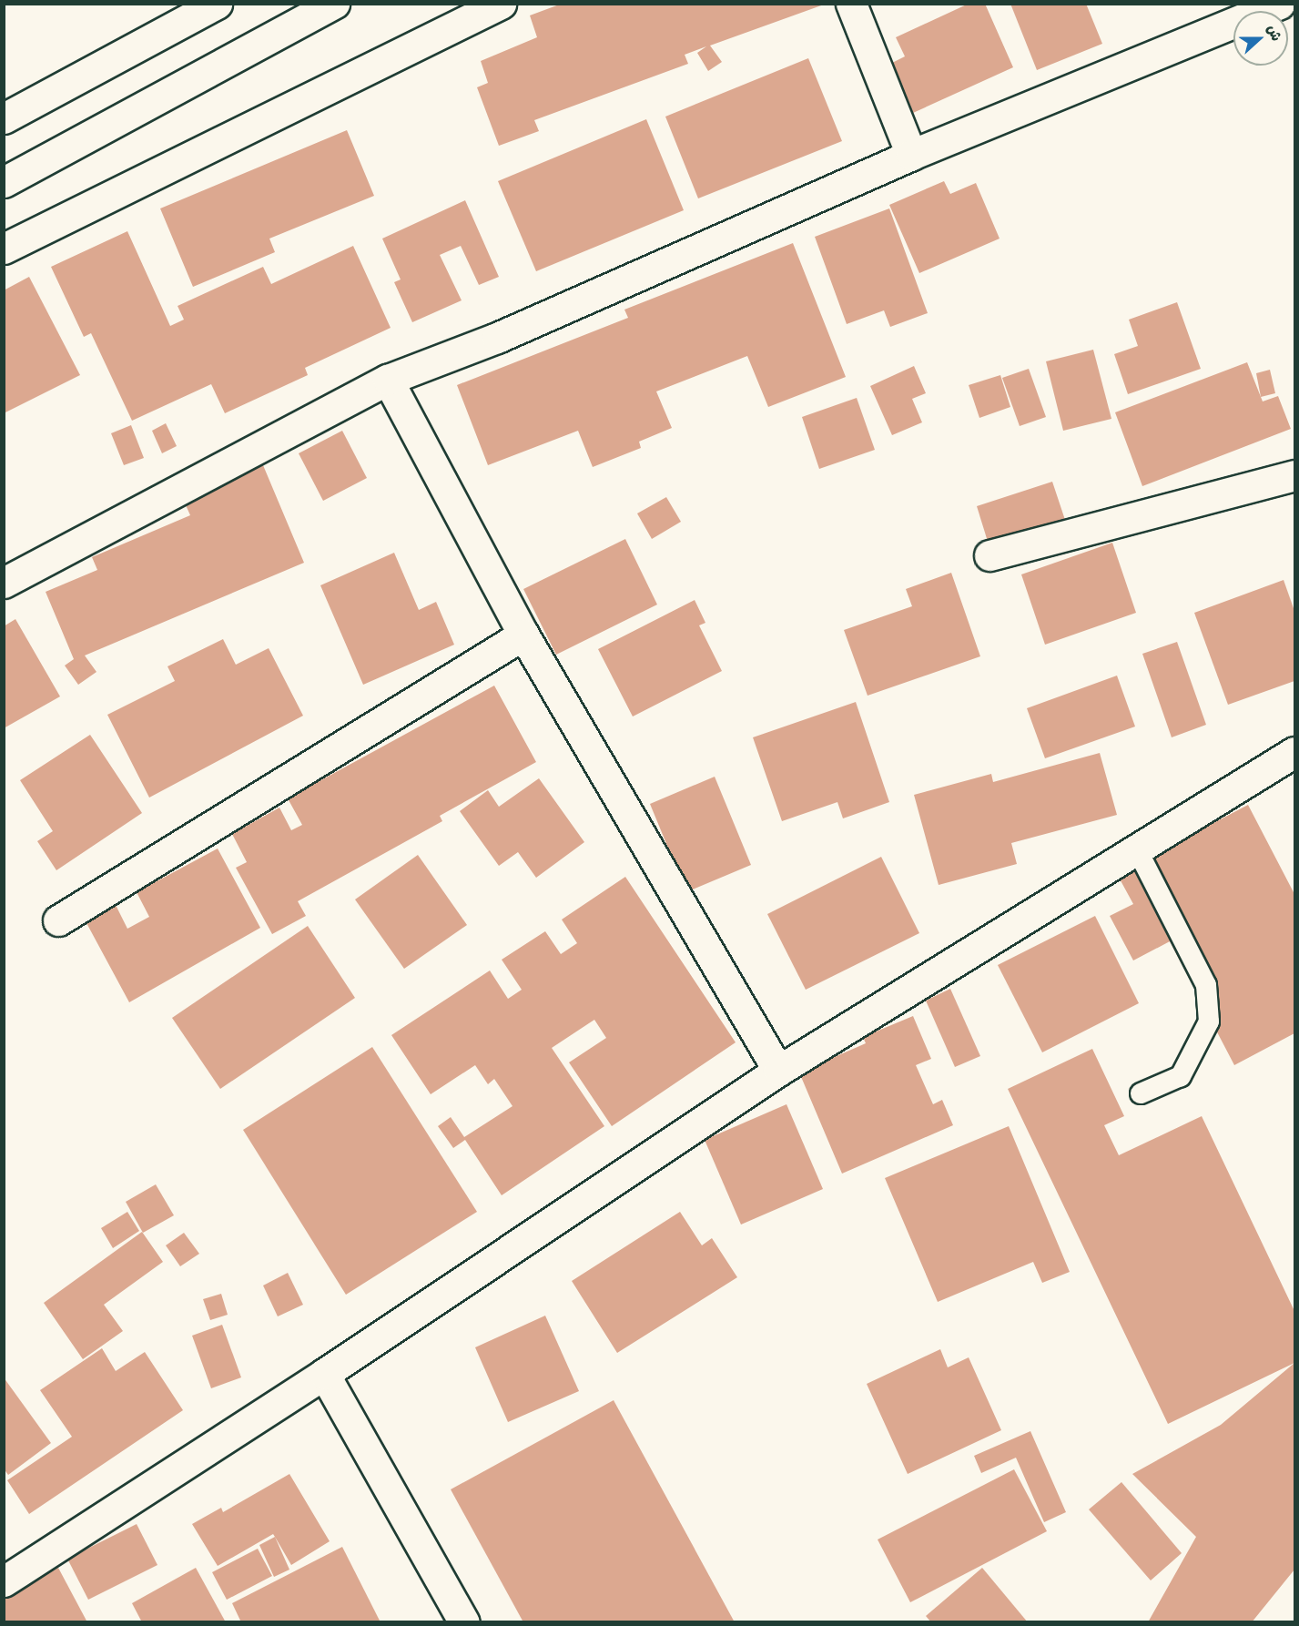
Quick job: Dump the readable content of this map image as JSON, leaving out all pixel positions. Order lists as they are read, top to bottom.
{
  "north": "right"
}
